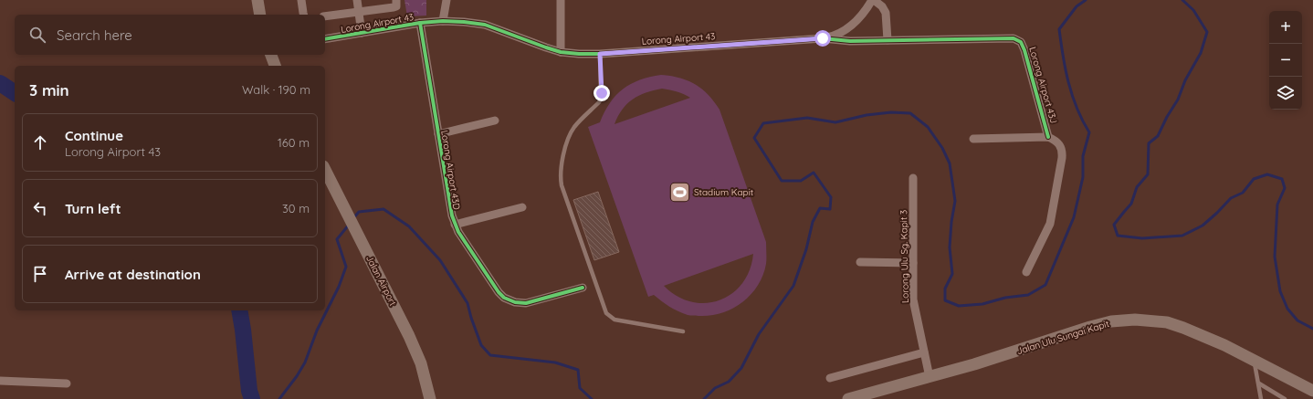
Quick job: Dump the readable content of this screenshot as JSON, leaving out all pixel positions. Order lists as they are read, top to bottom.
{
  "streets": {
    "main road": ["Jalan Airport", "Jalan Ulu Sungai Kapit"],
    "street": [
      "Lorong Airport 43",
      "Lorong Airport 43J",
      "Lorong Airport 43D",
      "Lorong Ulu Sg. Kapit 3"
    ]
  },
  "crossings": [
    ["Lorong Airport 43", "Lorong Airport 43D"],
    ["Lorong Ulu Sg. Kapit 3", "Jalan Ulu Sungai Kapit"]
  ],
  "places": {
    "sports": ["Stadium Kapit"]
  },
  "page": {
    "map_buttons": ["+", "−"],
    "search": "Search here",
    "heading": ["3 min", "Walk · 190 m"],
    "list": [
      ["Continue", "Lorong Airport 43", "160 m"],
      ["Turn left", "30 m"],
      "Arrive at destination"
    ]
  }
}
